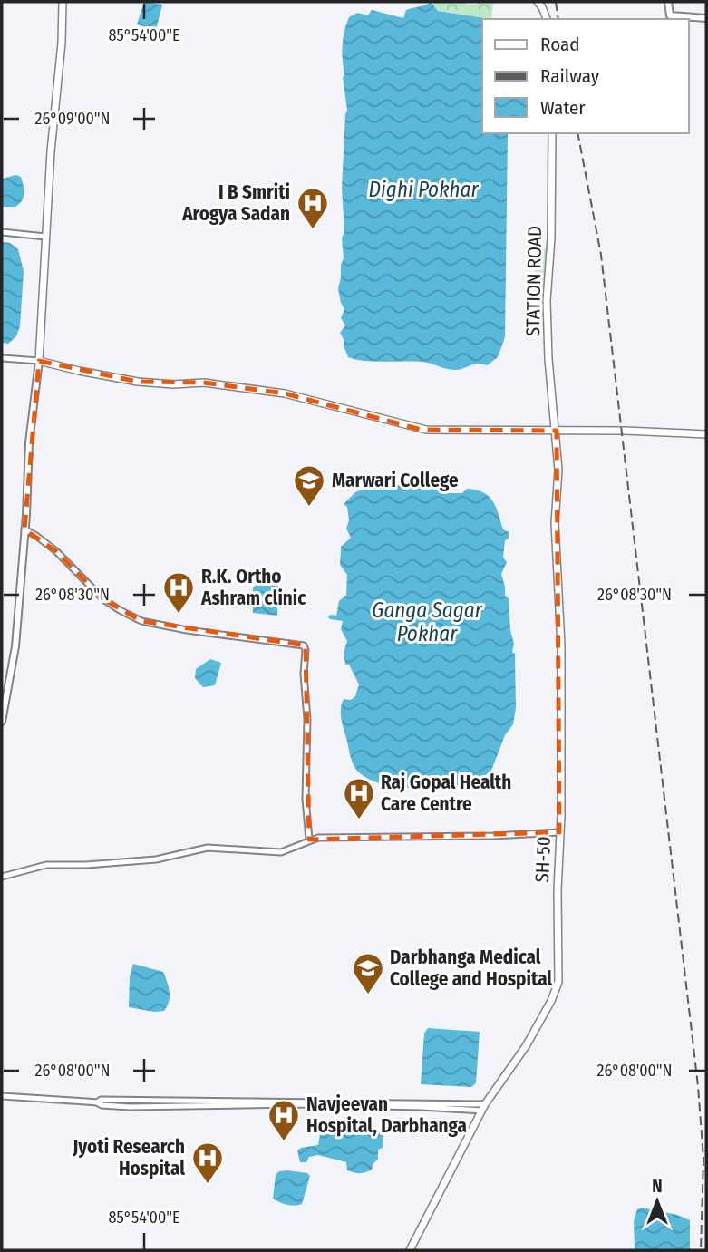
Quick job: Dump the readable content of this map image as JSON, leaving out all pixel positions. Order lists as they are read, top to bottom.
{
  "streets": {
    "main road": ["STATION ROAD", "SH-50"]
  },
  "crossings": [
    ["STATION ROAD", "SH-50"]
  ],
  "water": ["Dighi Pokhar", "Ganga Sagar Pokhar"],
  "places": {
    "hospital": [
      "I B Smriti Arogya Sadan",
      "R.K. Ortho Ashram clinic",
      "Raj Gopal Health Care Centre",
      "Navjeevan Hospital, Darbhanga",
      "Jyoti Research Hospital"
    ],
    "school or university": ["Marwari College", "Darbhanga Medical College and Hospital"]
  },
  "legend": ["Road", "Railway", "Water"],
  "north": "top",
  "coordinates": [
    "85°54'00\"E",
    "26°09'00\"N",
    "26°08'30\"N",
    "26°08'00\"N"
  ]
}
